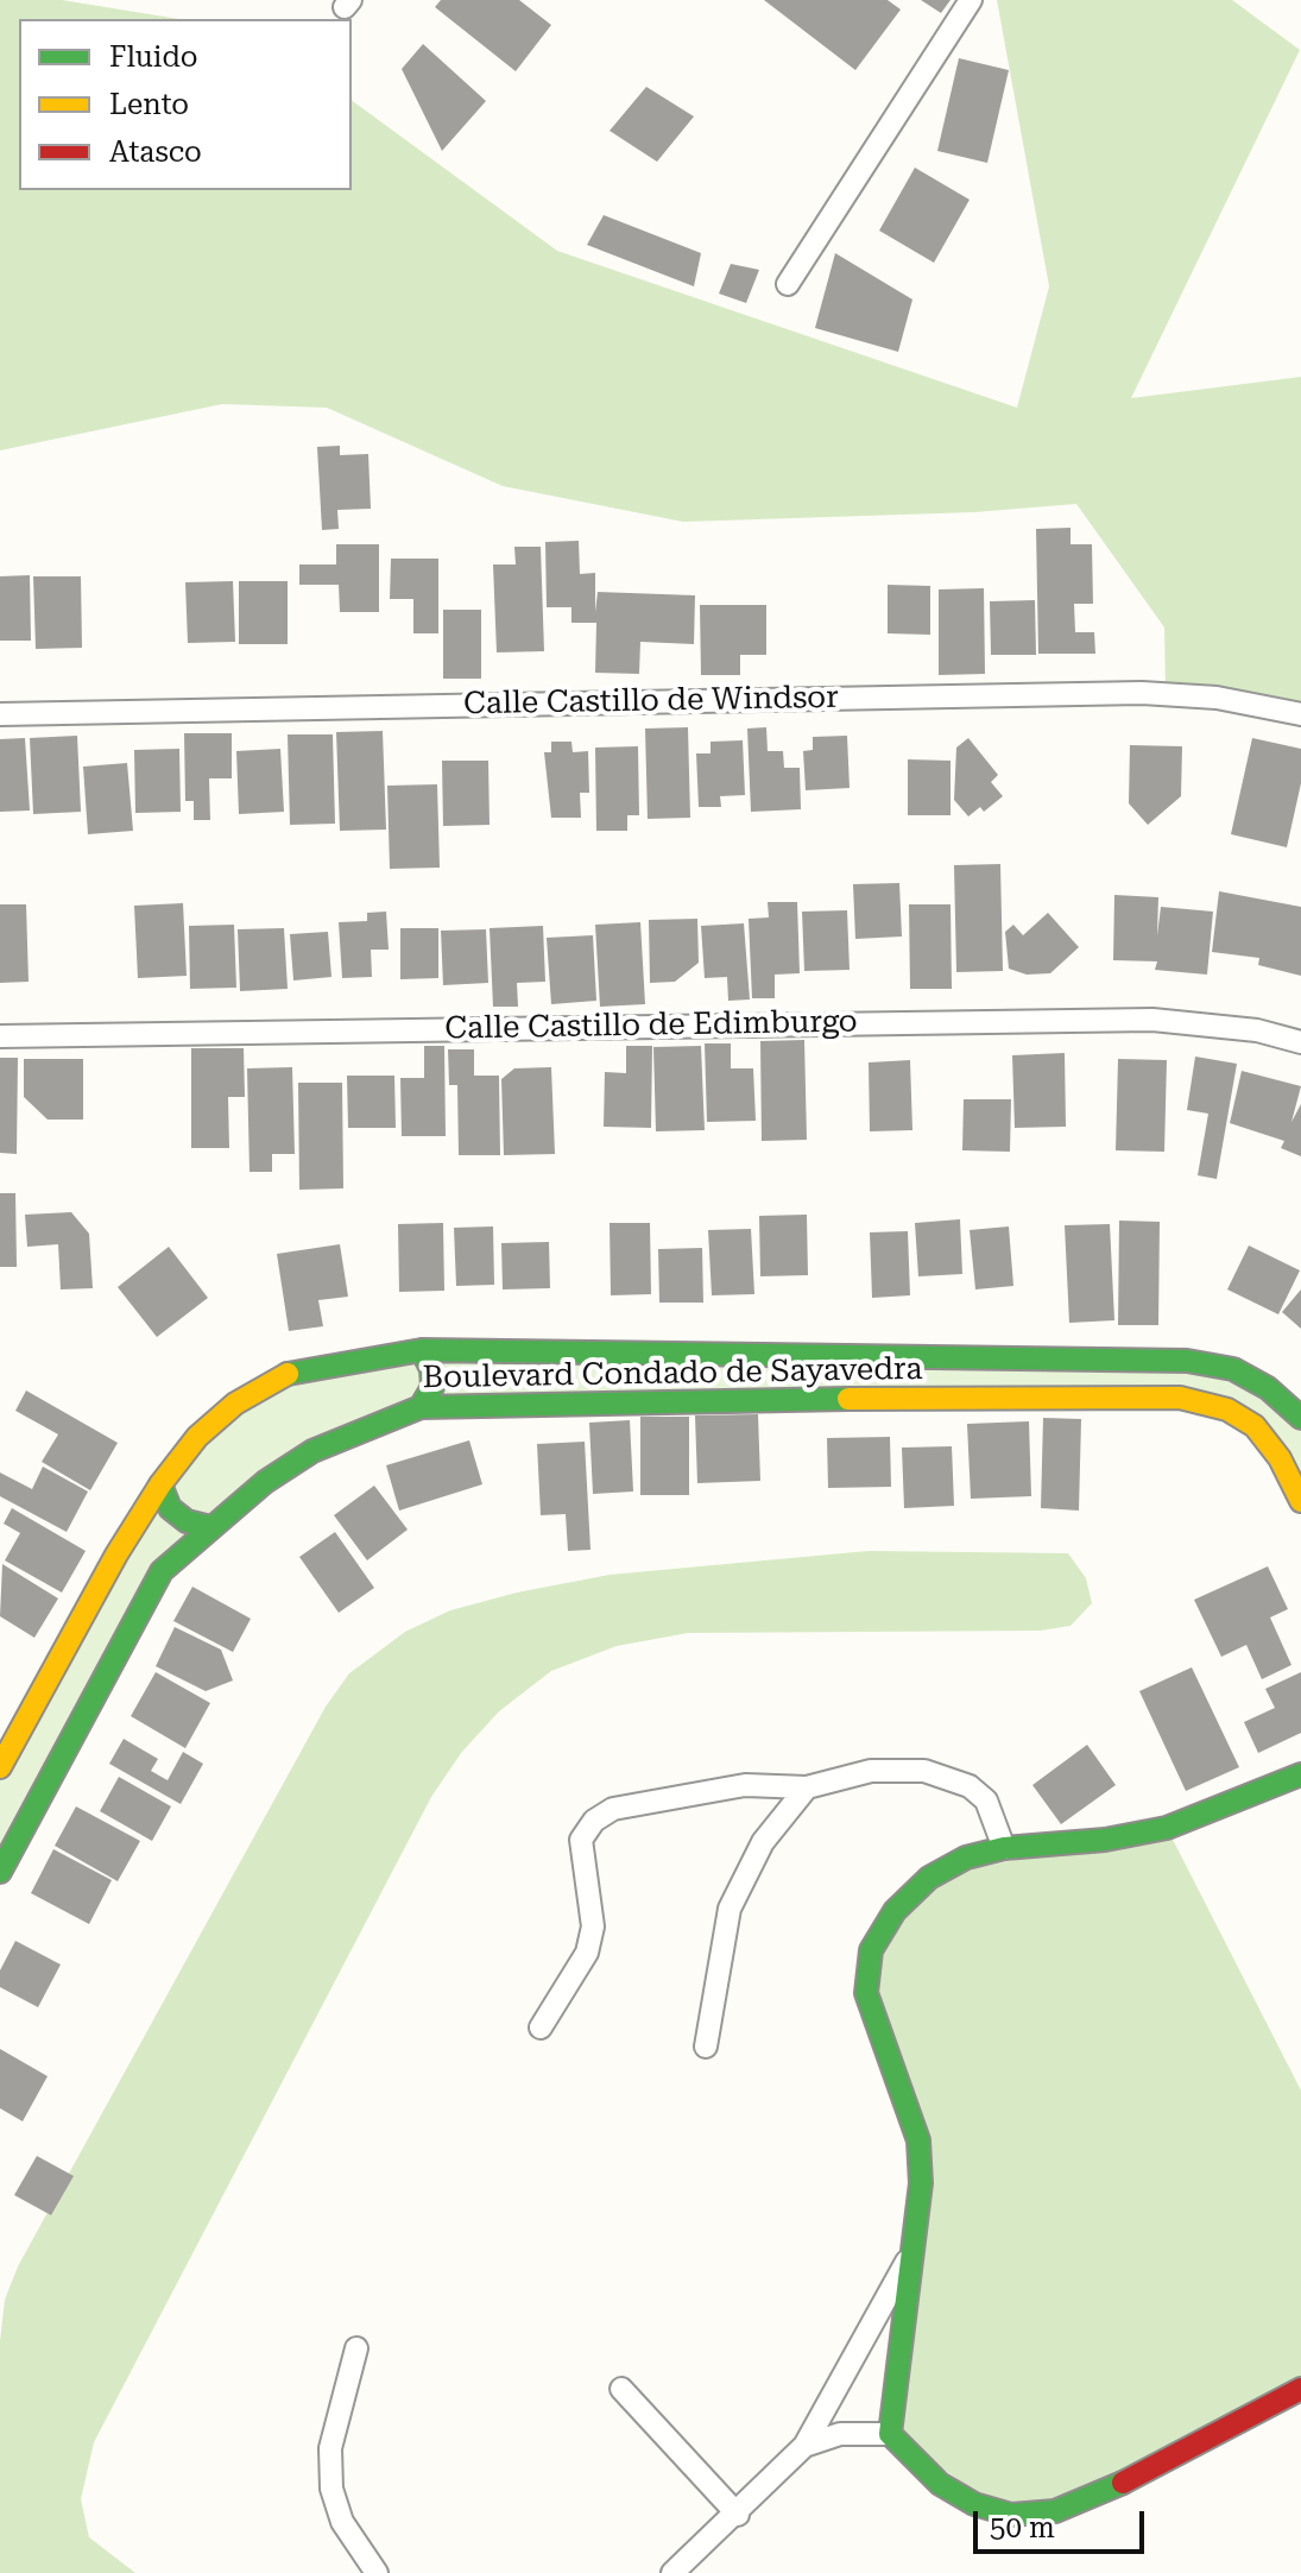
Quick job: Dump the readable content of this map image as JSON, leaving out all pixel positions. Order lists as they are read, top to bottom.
{
  "streets": {
    "street": ["Calle Castillo de Windsor", "Calle Castillo de Edimburgo", "Boulevard Condado de Sayavedra"]
  },
  "legend": ["Fluido", "Lento", "Atasco"],
  "scale_bar": "50 m"
}
